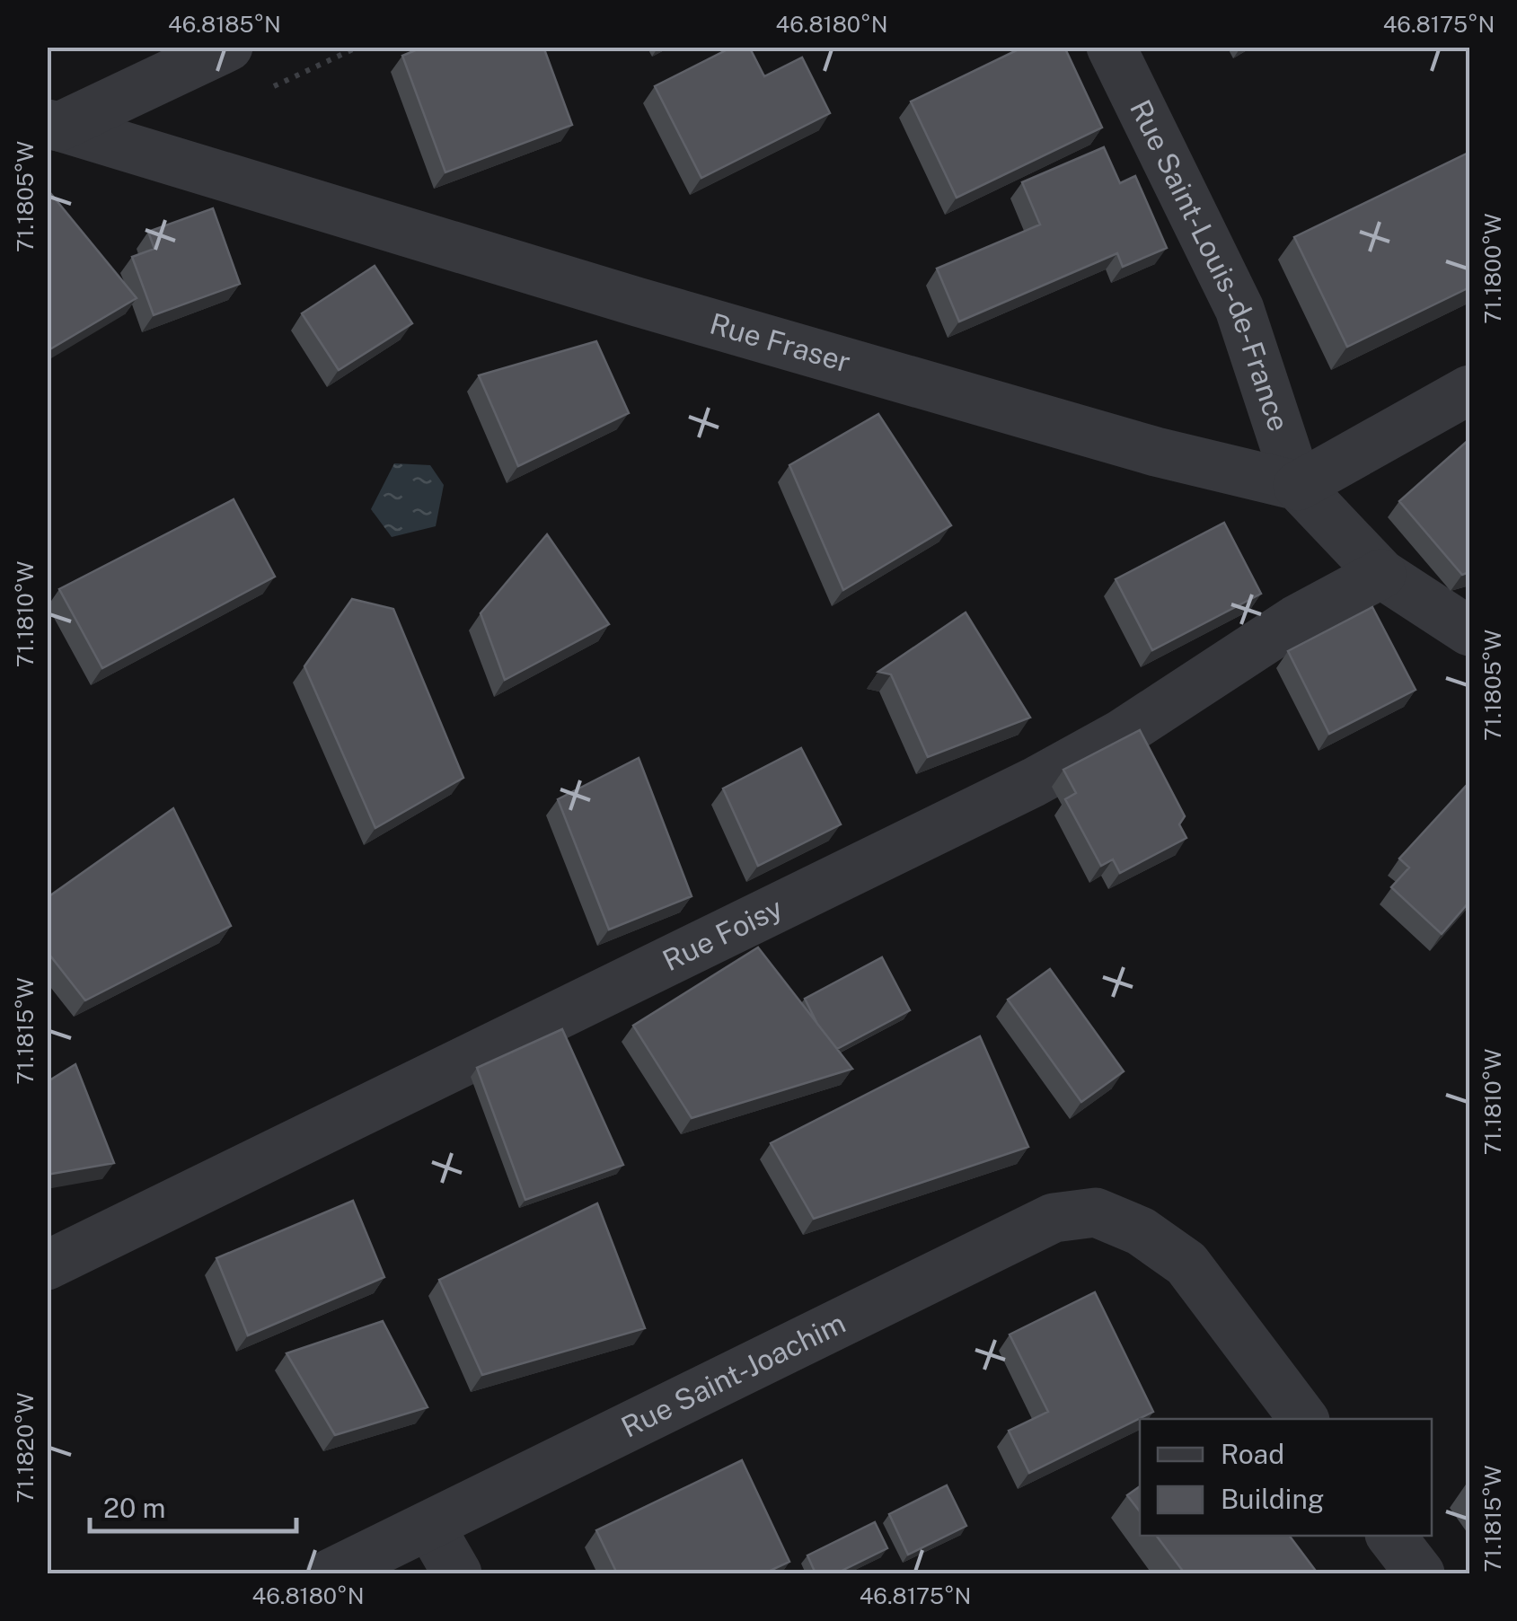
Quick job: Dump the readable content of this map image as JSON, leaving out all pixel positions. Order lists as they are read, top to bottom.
{
  "streets": {
    "street": [
      "Rue Saint-Louis-de-France",
      "Rue Fraser",
      "Rue Foisy",
      "Rue Saint-Joachim"
    ]
  },
  "crossings": [
    ["Rue Saint-Louis-de-France", "Rue Fraser"]
  ],
  "legend": ["Road", "Building"],
  "scale_bar": "20 m",
  "coordinates": [
    "46.8185°N",
    "46.8180°N",
    "46.8175°N",
    "71.1805°W",
    "71.1800°W",
    "71.1810°W",
    "71.1815°W",
    "71.1820°W"
  ]
}
